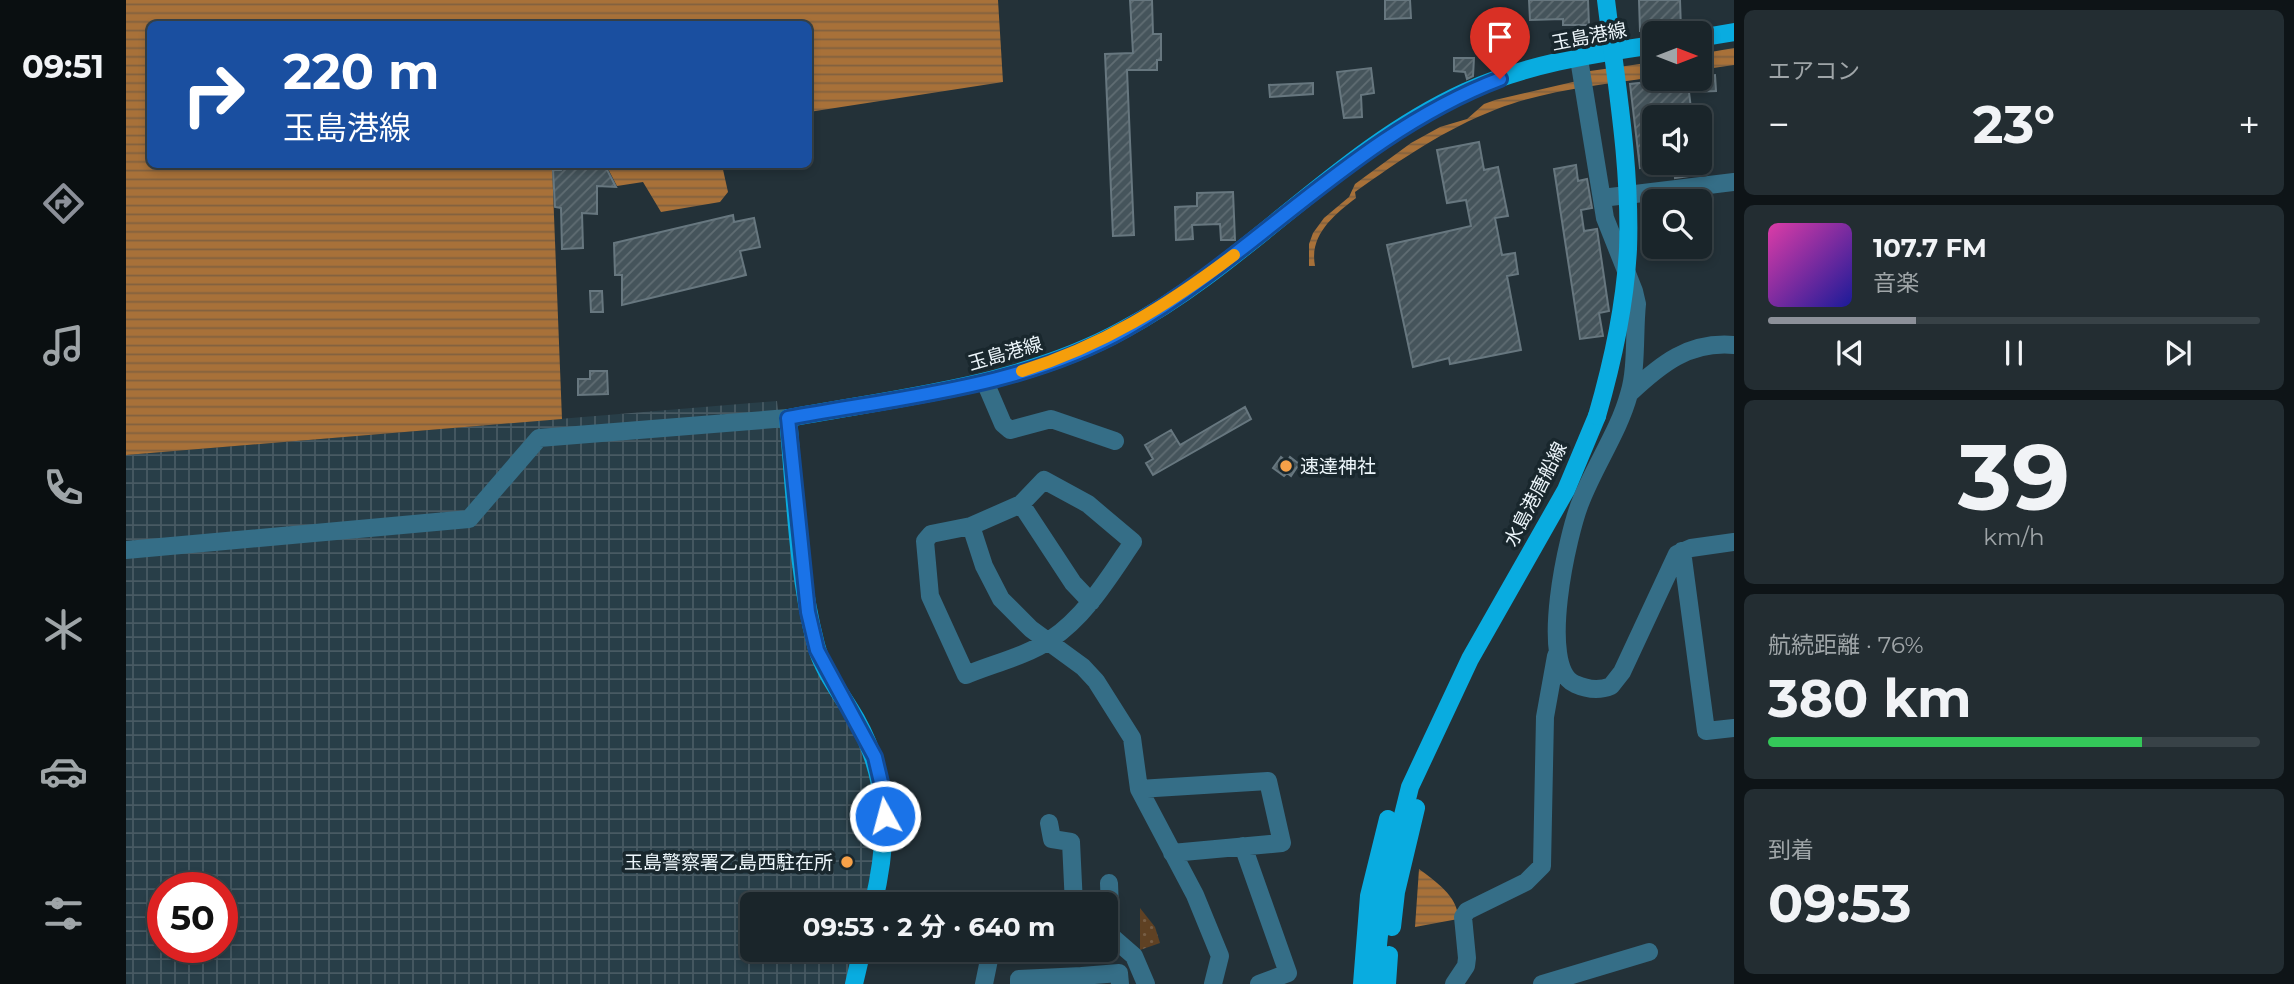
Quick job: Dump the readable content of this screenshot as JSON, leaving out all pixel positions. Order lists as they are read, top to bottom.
{
  "streets": {
    "main road": ["玉島港線", "水島港唐船線"]
  },
  "places": ["速達神社", "玉島警察署乙島西駐在所"],
  "north": "right",
  "page": {
    "tabs": "09:51",
    "tile": [
      "エアコン",
      ["39", "km/h"],
      ["航続距離 · 76%", "380 km"],
      ["到着", "09:53"]
    ],
    "turn": ["220 m", "玉島港線"],
    "heat": ["−", "23°", "+"],
    "song": ["107.7 FM", "音楽"],
    "limit": "50",
    "trip": "09:53 · 2 分 · 640 m"
  }
}
